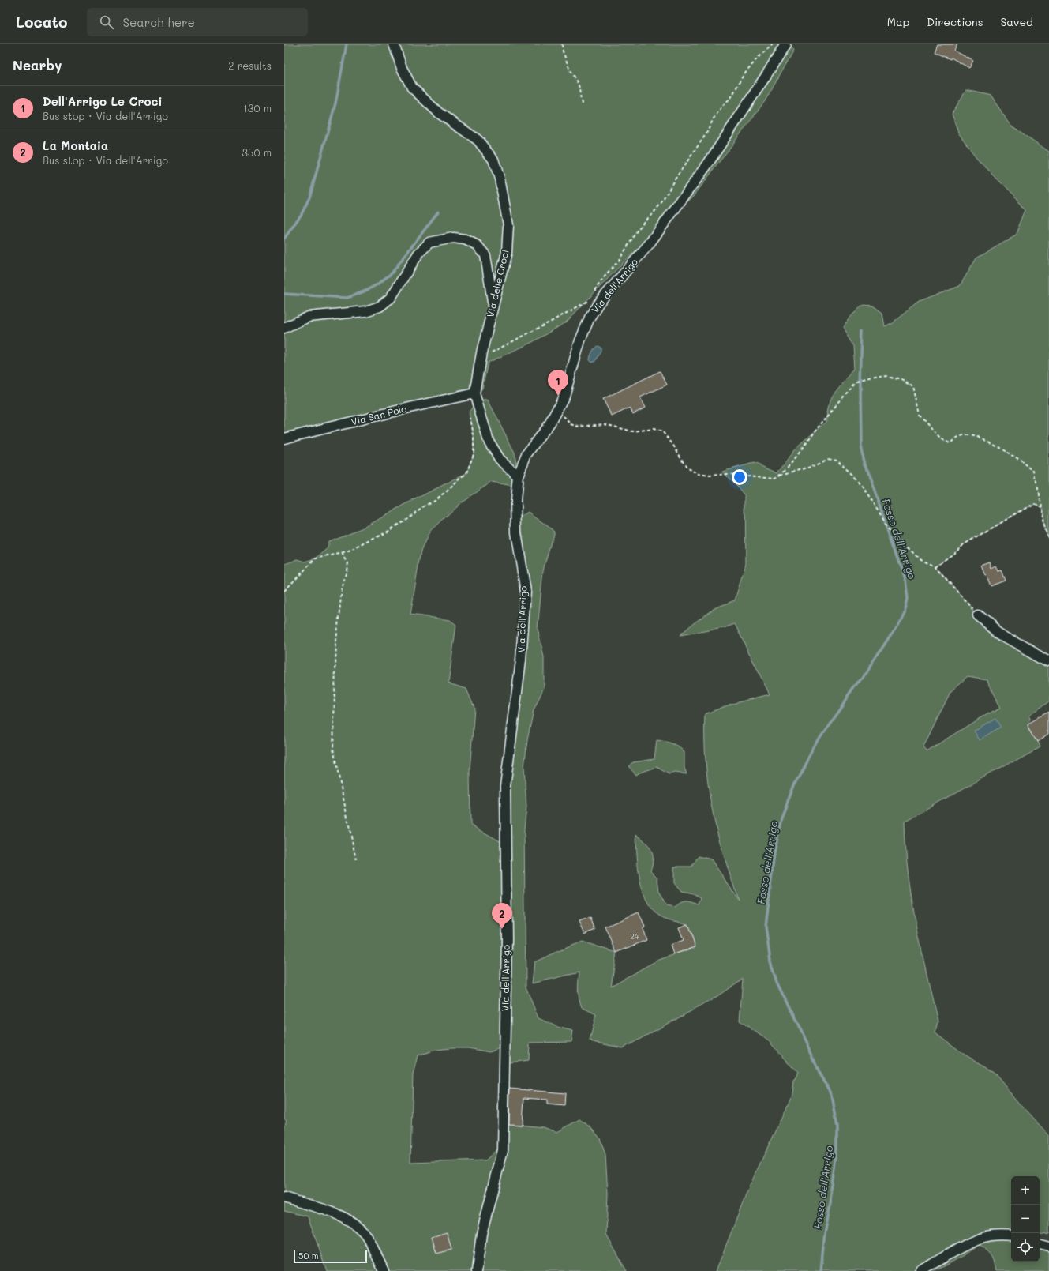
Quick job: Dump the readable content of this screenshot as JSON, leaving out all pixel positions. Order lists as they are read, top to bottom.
{
  "streets": {
    "street": ["Via delle Croci", "Via dell'Arrigo", "Via San Polo"]
  },
  "crossings": [
    ["Via delle Croci", "Via dell'Arrigo"],
    ["Via delle Croci", "Via San Polo"]
  ],
  "water": ["Fosso dell'Arrigo"],
  "house_numbers": ["24"],
  "scale_bar": "50 m",
  "page": {
    "header": "Locato",
    "search": "Search here",
    "nav": ["Map", "Directions", "Saved"],
    "heading": ["Nearby", "2 results"],
    "list": [
      {
        "mark": "1",
        "name": "Dell'Arrigo Le Croci",
        "note": "Bus stop · Via dell'Arrigo",
        "value": "130 m"
      },
      {
        "mark": "2",
        "name": "La Montaia",
        "note": "Bus stop · Via dell'Arrigo",
        "value": "350 m"
      }
    ],
    "pins": ["1", "2"],
    "map_buttons": ["+", "−"],
    "scale": "50 m"
  }
}
